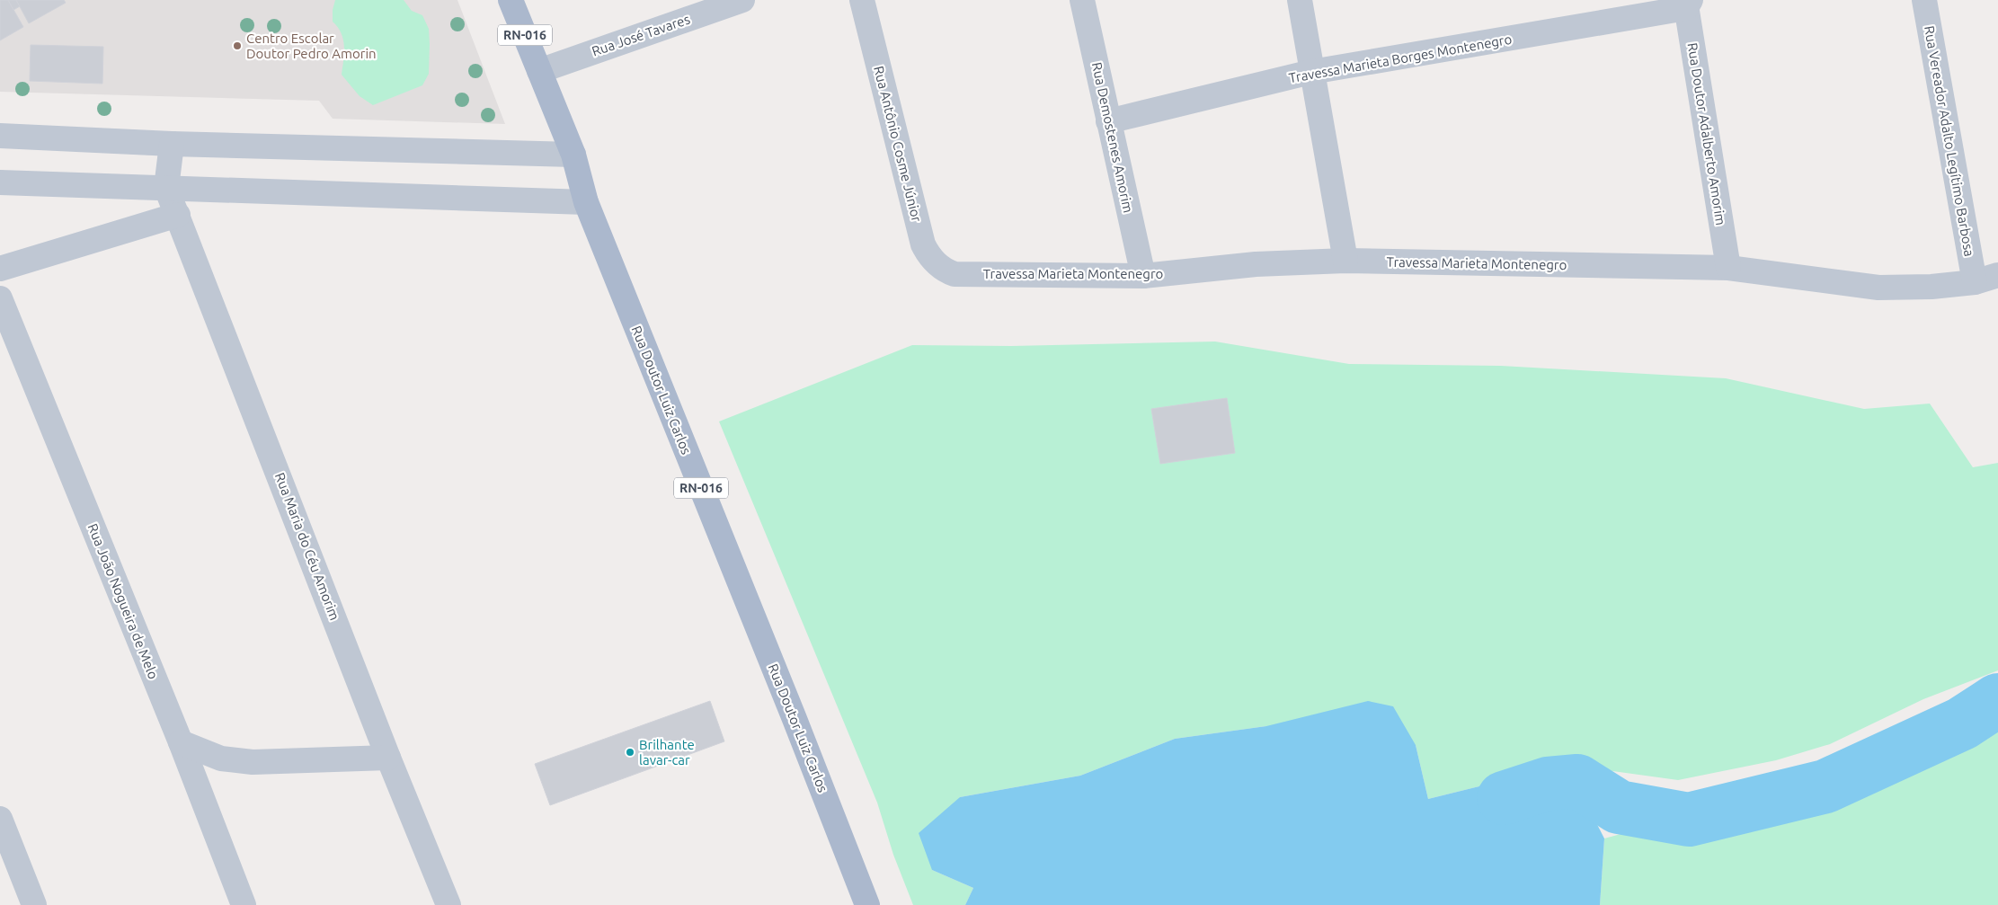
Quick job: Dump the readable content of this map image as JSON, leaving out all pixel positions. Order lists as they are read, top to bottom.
{
  "streets": {
    "main road": ["RN-016", "Rua Doutor Luiz Carlos"],
    "street": [
      "Rua José Tavares",
      "Travessa Marieta Borges Montenegro",
      "Rua Doutor Adalberto Amorim",
      "Rua Demostenes Amorim",
      "Rua Vereador Adalto Legítimo Barbosa",
      "Rua Antônio Cosme Júnior",
      "Travessa Marieta Montenegro",
      "Rua Maria do Céu Amorim",
      "Rua João Nogueira de Melo"
    ]
  },
  "crossings": [
    ["Rua José Tavares", "Rua Doutor Luiz Carlos"],
    ["Travessa Marieta Borges Montenegro", "Rua Doutor Adalberto Amorim"],
    ["Travessa Marieta Borges Montenegro", "Rua Demostenes Amorim"],
    ["Rua Doutor Adalberto Amorim", "Travessa Marieta Montenegro"],
    ["Rua Demostenes Amorim", "Travessa Marieta Montenegro"],
    ["Rua Vereador Adalto Legítimo Barbosa", "Travessa Marieta Montenegro"],
    ["Rua Antônio Cosme Júnior", "Travessa Marieta Montenegro"]
  ],
  "places": ["Centro Escolar Doutor Pedro Amorin", "Brilhante lavar-car"]
}
